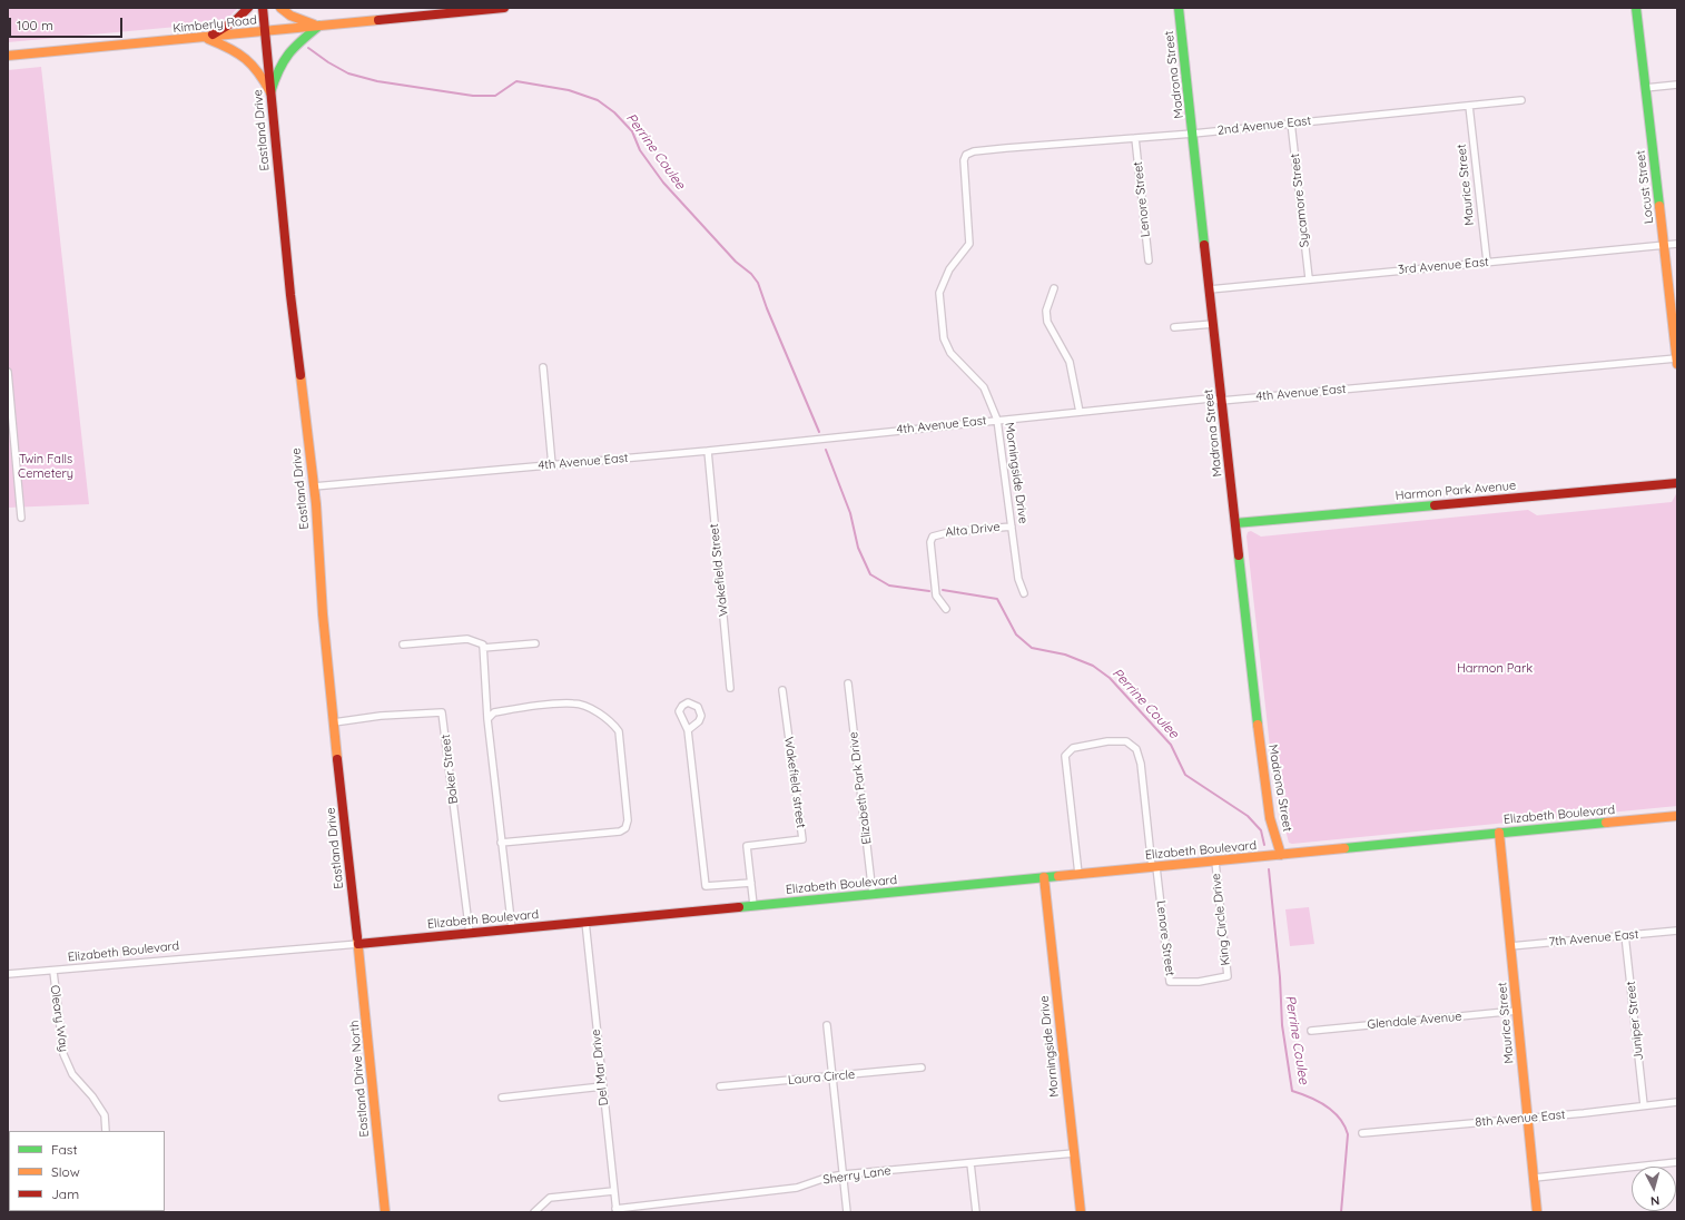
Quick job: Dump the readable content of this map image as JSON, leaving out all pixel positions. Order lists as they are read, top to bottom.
{
  "streets": {
    "street": [
      "Kimberly Road",
      "Madrona Street",
      "2nd Avenue East",
      "Eastland Drive",
      "Maurice Street",
      "Locust Street",
      "Lenore Street",
      "Sycamore Street",
      "3rd Avenue East",
      "4th Avenue East",
      "Morningside Drive",
      "Harmon Park Avenue",
      "Alta Drive",
      "Wakefield Street",
      "Baker Street",
      "Wakefield street",
      "Elizabeth Park Drive",
      "Elizabeth Boulevard",
      "King Circle Drive",
      "7th Avenue East",
      "Oleary Way",
      "Glendale Avenue",
      "Juniper Street",
      "Del Mar Drive",
      "Laura Circle",
      "Eastland Drive North",
      "8th Avenue East",
      "Sherry Lane"
    ]
  },
  "crossings": [
    ["Kimberly Road", "Eastland Drive"],
    ["Madrona Street", "2nd Avenue East"],
    ["Madrona Street", "3rd Avenue East"],
    ["Madrona Street", "4th Avenue East"],
    ["Madrona Street", "Harmon Park Avenue"],
    ["Madrona Street", "Elizabeth Boulevard"],
    ["2nd Avenue East", "Maurice Street"],
    ["2nd Avenue East", "Lenore Street"],
    ["2nd Avenue East", "Sycamore Street"],
    ["2nd Avenue East", "Morningside Drive"],
    ["Eastland Drive", "4th Avenue East"],
    ["Eastland Drive", "Baker Street"],
    ["Eastland Drive", "Elizabeth Boulevard"],
    ["Eastland Drive", "Eastland Drive North"],
    ["Maurice Street", "3rd Avenue East"],
    ["Maurice Street", "Elizabeth Boulevard"],
    ["Maurice Street", "7th Avenue East"],
    ["Maurice Street", "Glendale Avenue"],
    ["Maurice Street", "8th Avenue East"],
    ["Locust Street", "3rd Avenue East"],
    ["Locust Street", "4th Avenue East"],
    ["Lenore Street", "Elizabeth Boulevard"],
    ["Lenore Street", "King Circle Drive"],
    ["Sycamore Street", "3rd Avenue East"],
    ["4th Avenue East", "Morningside Drive"],
    ["4th Avenue East", "Wakefield Street"],
    ["Morningside Drive", "Alta Drive"],
    ["Morningside Drive", "Elizabeth Boulevard"],
    ["Morningside Drive", "Sherry Lane"],
    ["Baker Street", "Elizabeth Boulevard"],
    ["Wakefield street", "Elizabeth Boulevard"],
    ["Elizabeth Park Drive", "Elizabeth Boulevard"],
    ["Elizabeth Boulevard", "King Circle Drive"],
    ["Elizabeth Boulevard", "Oleary Way"],
    ["Elizabeth Boulevard", "Del Mar Drive"],
    ["Elizabeth Boulevard", "Eastland Drive North"],
    ["7th Avenue East", "Juniper Street"],
    ["Juniper Street", "8th Avenue East"],
    ["Del Mar Drive", "Sherry Lane"]
  ],
  "water": ["Perrine Coulee"],
  "parks": ["Twin Falls Cemetery", "Harmon Park"],
  "legend": ["Fast", "Slow", "Jam"],
  "scale_bar": "100 m",
  "north": "bottom"
}
